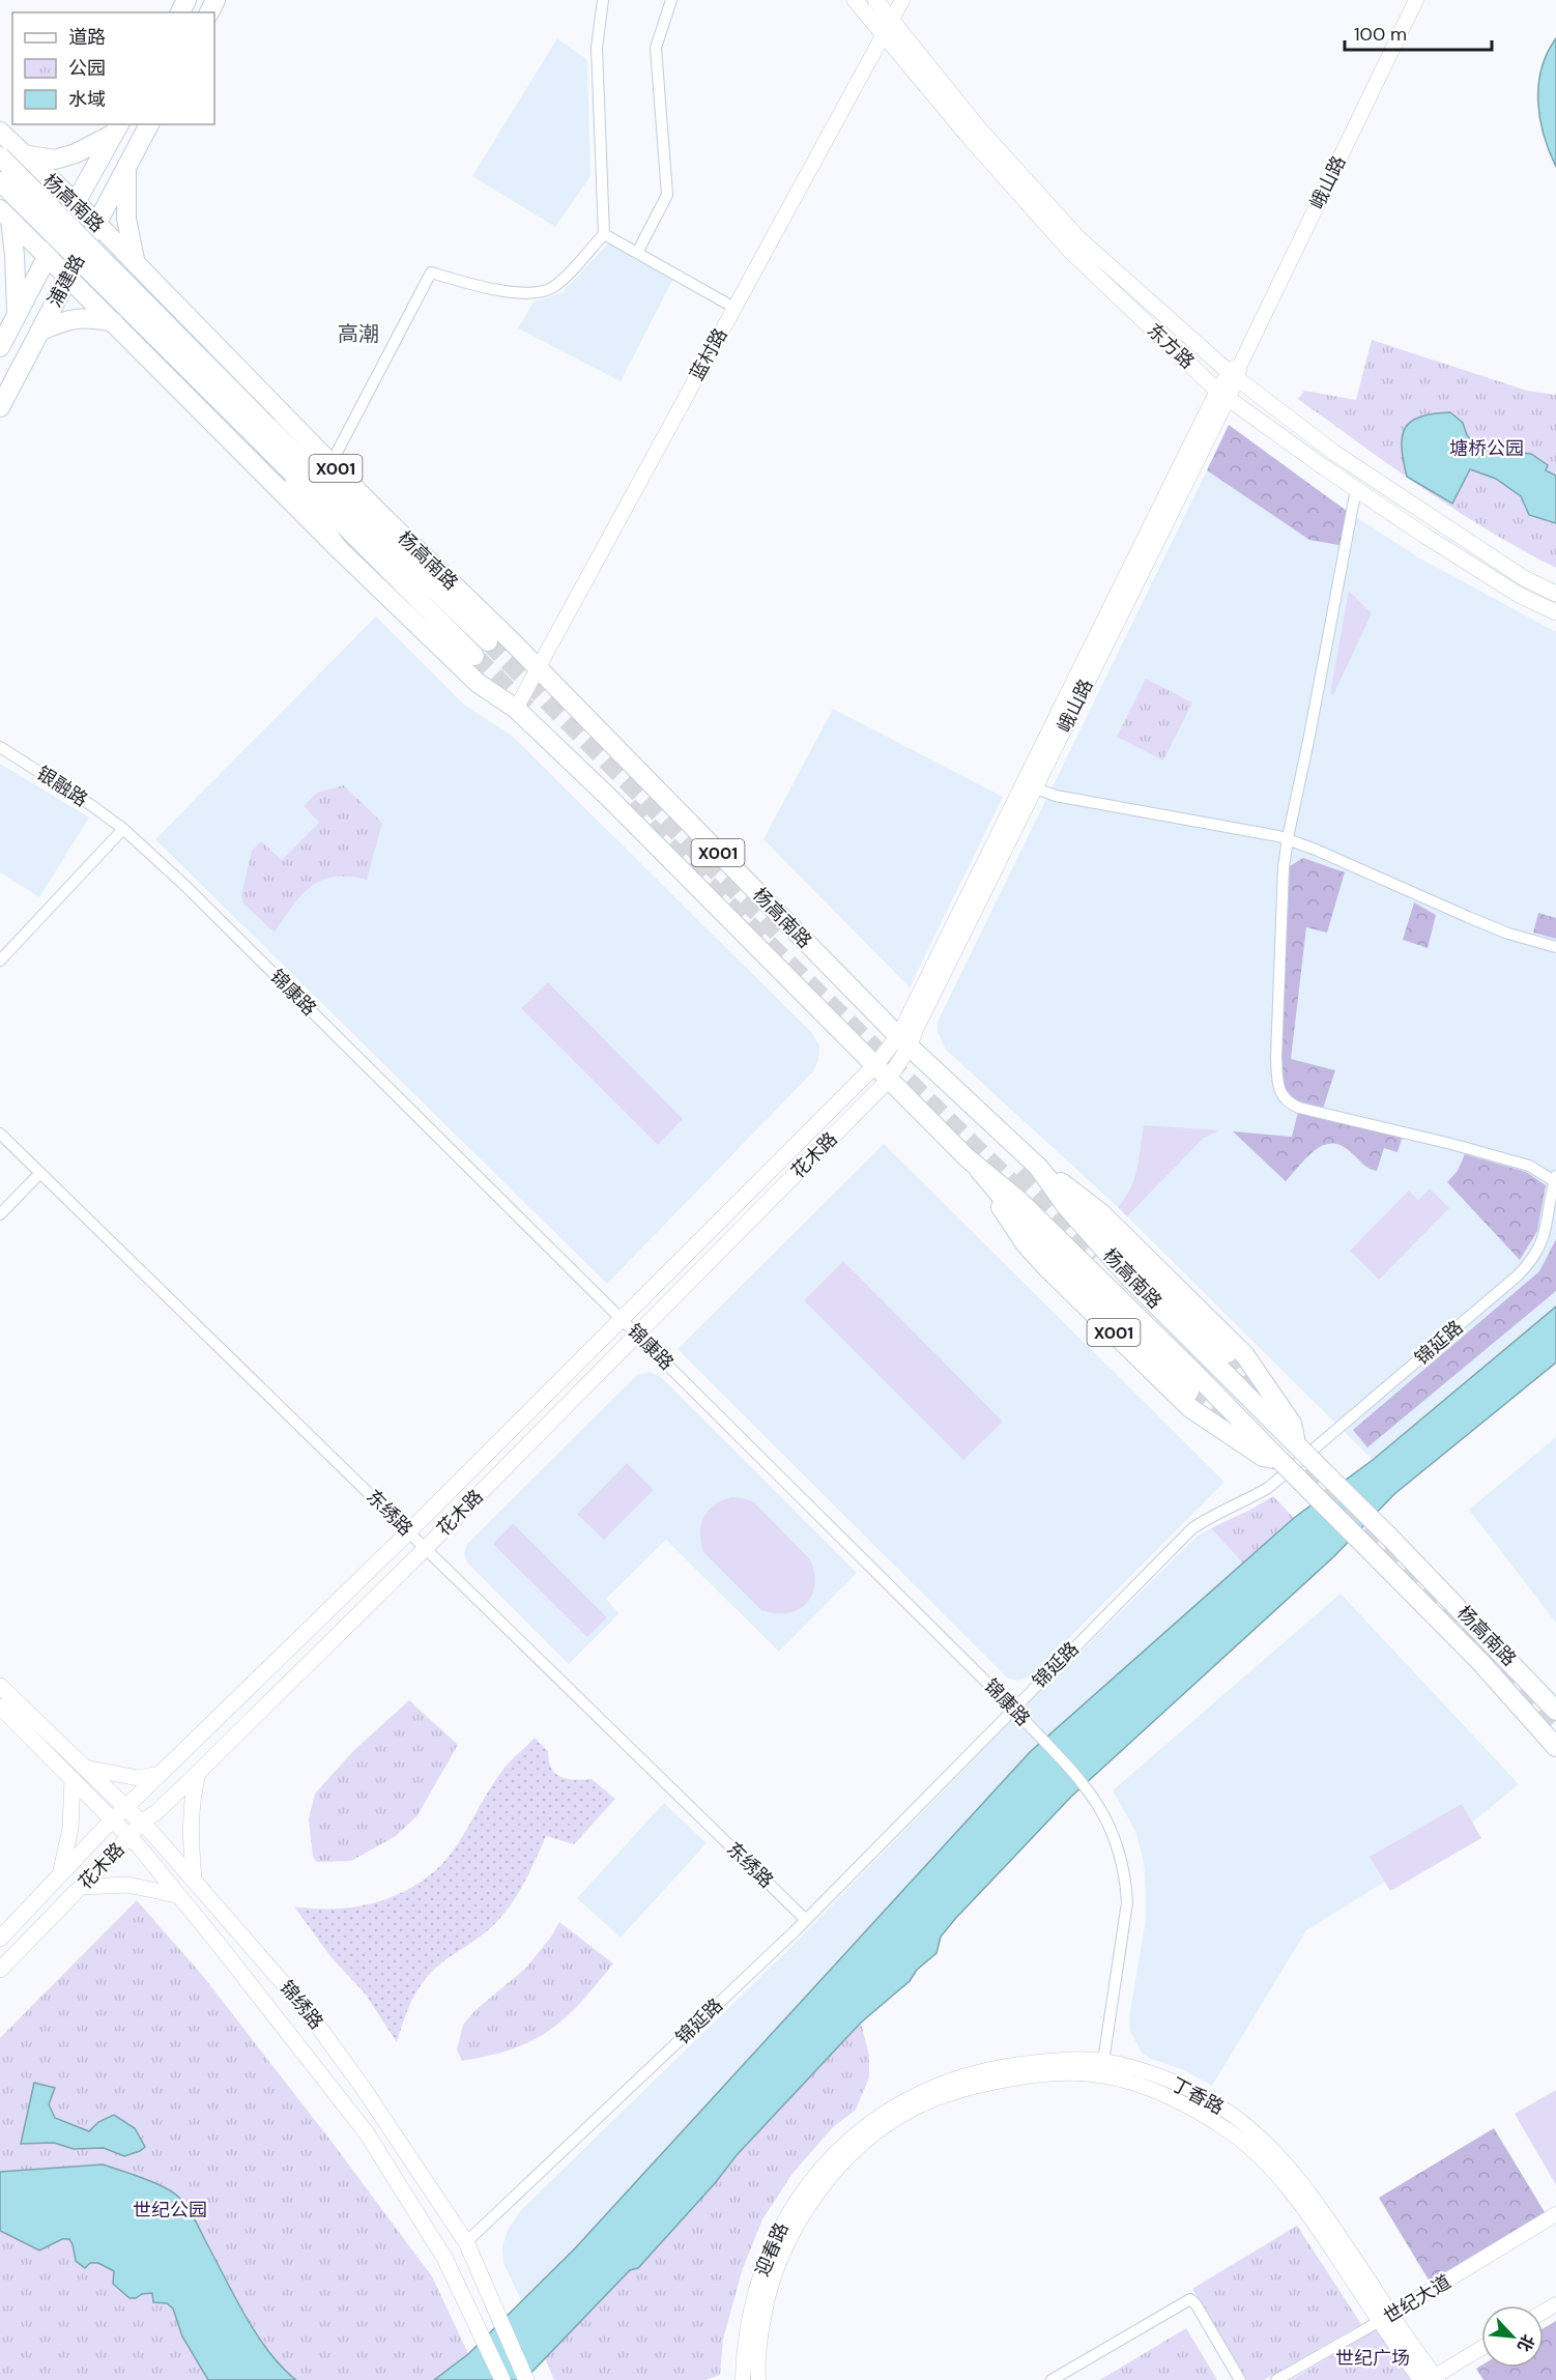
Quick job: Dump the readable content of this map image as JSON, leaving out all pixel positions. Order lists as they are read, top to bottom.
{
  "streets": {
    "main road": [
      "杨高南路",
      "浦建路",
      "东方路",
      "X001",
      "花木路",
      "锦绣路"
    ],
    "street": [
      "峨山路",
      "蓝村路",
      "银融路",
      "锦康路",
      "锦延路",
      "东绣路",
      "丁香路",
      "迎春路",
      "世纪大道"
    ]
  },
  "crossings": [
    ["峨山路", "杨高南路"],
    ["峨山路", "东方路"],
    ["峨山路", "花木路"],
    ["杨高南路", "浦建路"],
    ["杨高南路", "蓝村路"],
    ["杨高南路", "X001"],
    ["杨高南路", "花木路"],
    ["东方路", "蓝村路"],
    ["银融路", "锦康路"],
    ["锦康路", "花木路"],
    ["锦康路", "锦延路"],
    ["锦康路", "丁香路"],
    ["花木路", "东绣路"],
    ["花木路", "锦绣路"],
    ["锦延路", "东绣路"],
    ["锦延路", "锦绣路"],
    ["丁香路", "迎春路"],
    ["丁香路", "世纪大道"]
  ],
  "districts": ["高潮"],
  "parks": ["塘桥公园", "世纪公园", "世纪广场"],
  "legend": ["道路", "公园", "水域"],
  "scale_bar": "100 m",
  "north": "bottom right"
}
